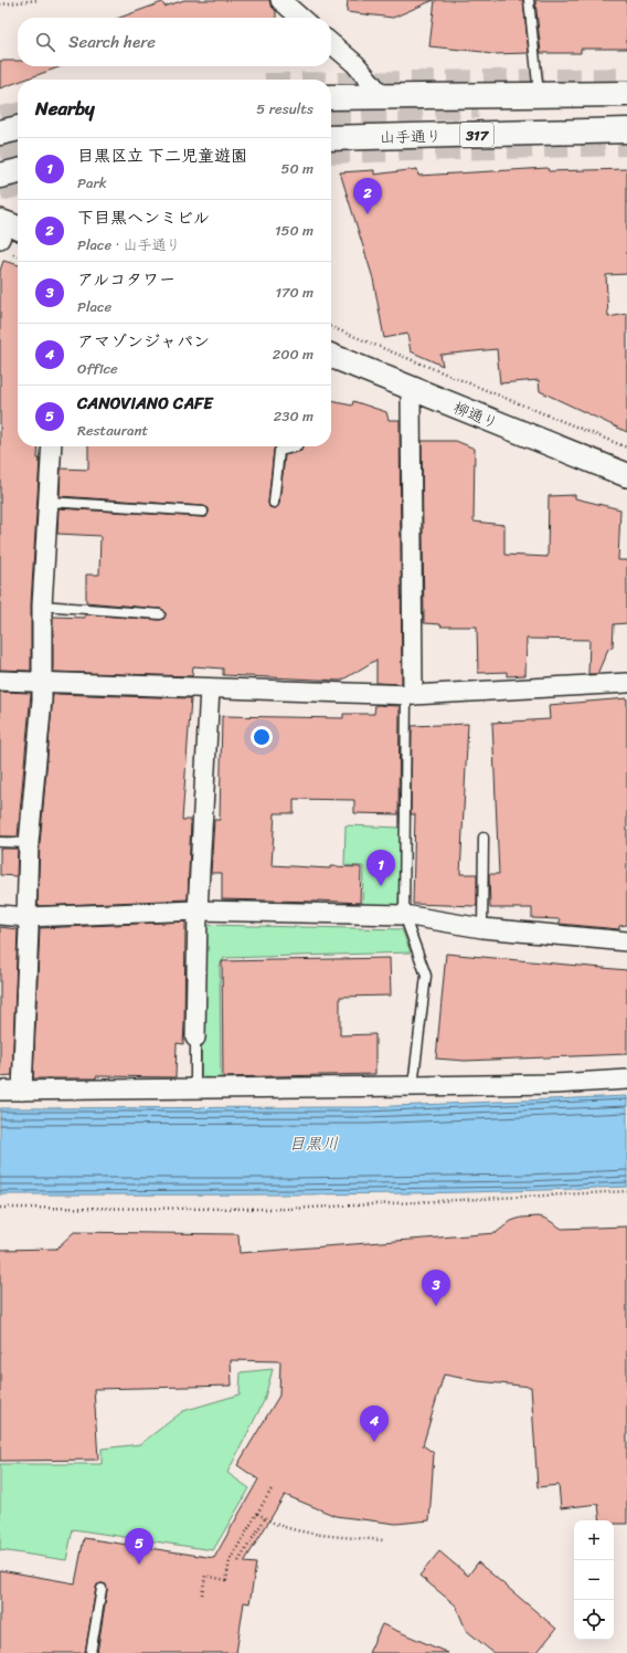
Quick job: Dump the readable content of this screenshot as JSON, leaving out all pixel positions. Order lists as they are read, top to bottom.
{
  "streets": {
    "main road": ["317", "山手通り"],
    "street": ["柳通り"]
  },
  "water": ["目黒川"],
  "page": {
    "search": "Search here",
    "heading": ["Nearby", "5 results"],
    "list": [
      {
        "mark": "1",
        "name": "目黒区立 下二児童遊園",
        "note": "Park",
        "value": "50 m"
      },
      {
        "mark": "2",
        "name": "下目黒ヘンミビル",
        "note": "Place · 山手通り",
        "value": "150 m"
      },
      {
        "mark": "3",
        "name": "アルコタワー",
        "note": "Place",
        "value": "170 m"
      },
      {
        "mark": "4",
        "name": "アマゾンジャパン",
        "note": "Office",
        "value": "200 m"
      },
      {
        "mark": "5",
        "name": "CANOVIANO CAFE",
        "note": "Restaurant",
        "value": "230 m"
      }
    ],
    "pins": [
      "2",
      "1",
      "3",
      "4",
      "5"
    ],
    "map_buttons": ["+", "−"]
  }
}
